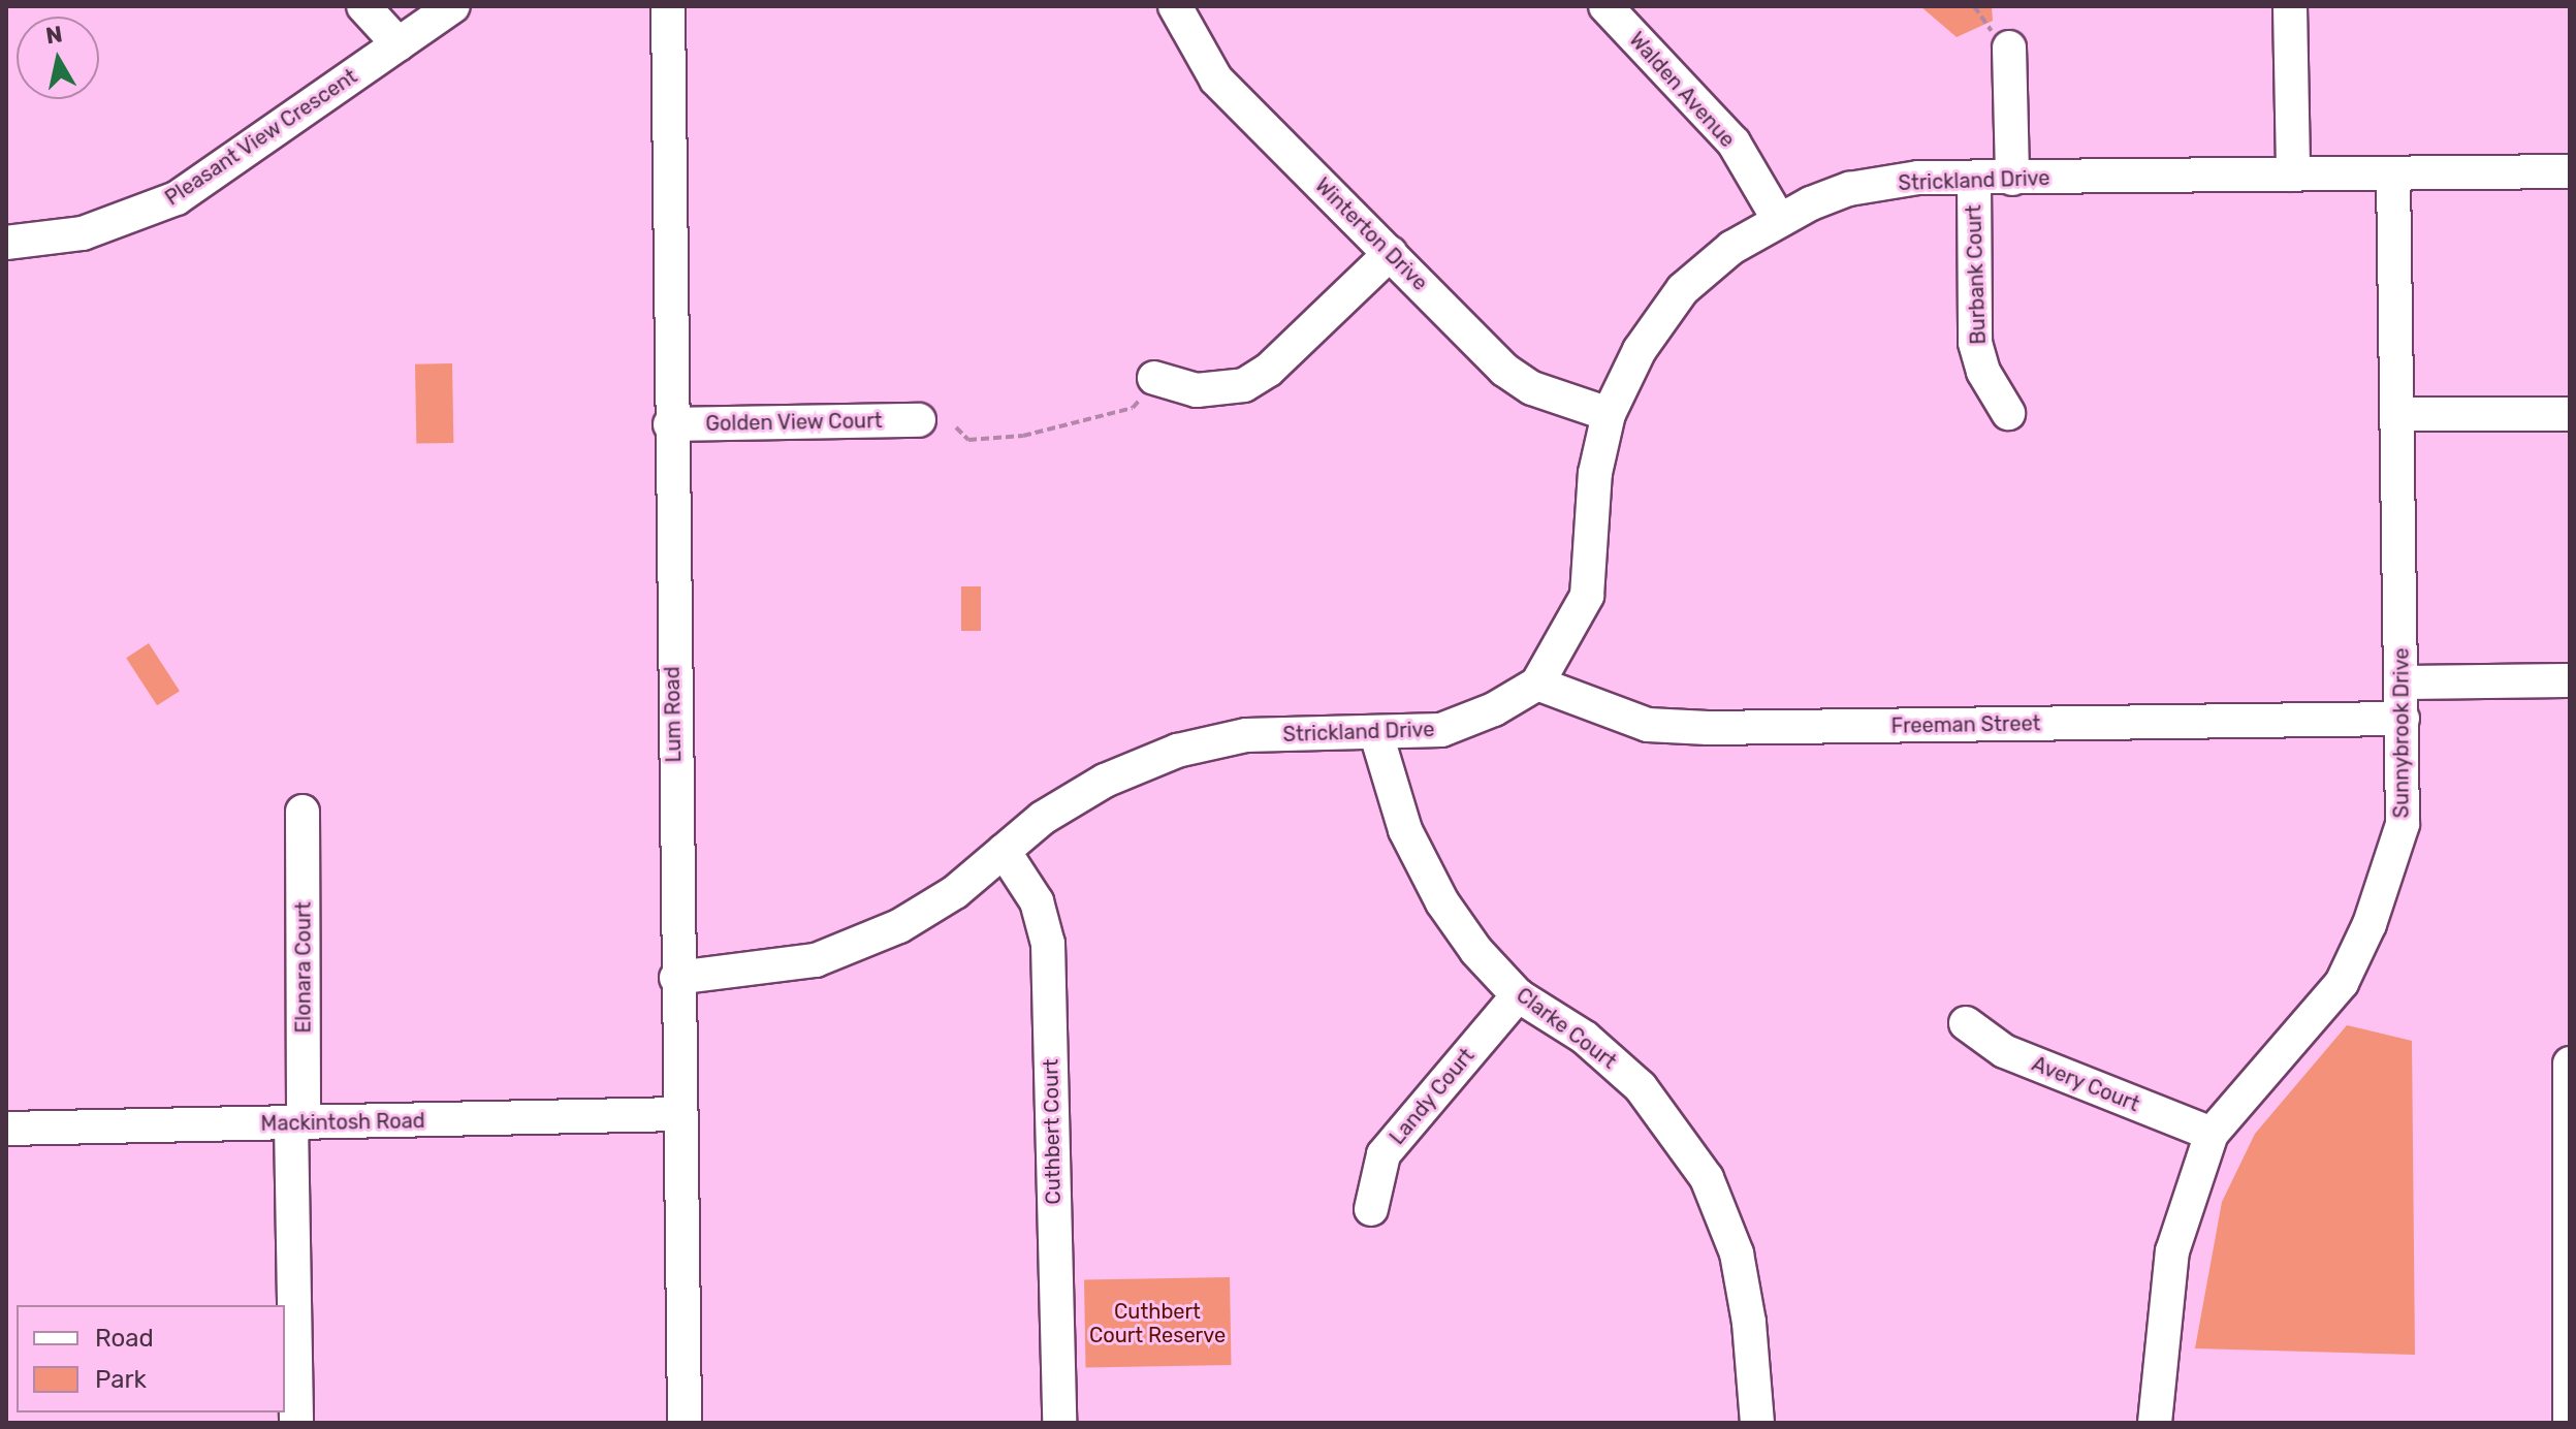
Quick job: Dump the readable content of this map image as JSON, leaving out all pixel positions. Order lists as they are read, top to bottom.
{
  "streets": {
    "street": [
      "Walden Avenue",
      "Pleasant View Crescent",
      "Strickland Drive",
      "Winterton Drive",
      "Burbank Court",
      "Golden View Court",
      "Lum Road",
      "Freeman Street",
      "Sunnybrook Drive",
      "Elonara Court",
      "Clarke Court",
      "Avery Court",
      "Landy Court",
      "Mackintosh Road",
      "Cuthbert Court"
    ]
  },
  "crossings": [
    ["Walden Avenue", "Strickland Drive"],
    ["Strickland Drive", "Winterton Drive"],
    ["Strickland Drive", "Burbank Court"],
    ["Strickland Drive", "Lum Road"],
    ["Strickland Drive", "Freeman Street"],
    ["Strickland Drive", "Sunnybrook Drive"],
    ["Strickland Drive", "Clarke Court"],
    ["Strickland Drive", "Cuthbert Court"],
    ["Golden View Court", "Lum Road"],
    ["Lum Road", "Mackintosh Road"],
    ["Freeman Street", "Sunnybrook Drive"],
    ["Sunnybrook Drive", "Avery Court"],
    ["Elonara Court", "Mackintosh Road"],
    ["Clarke Court", "Landy Court"]
  ],
  "parks": ["Cuthbert Court Reserve"],
  "legend": ["Road", "Park"],
  "north": "top"
}
